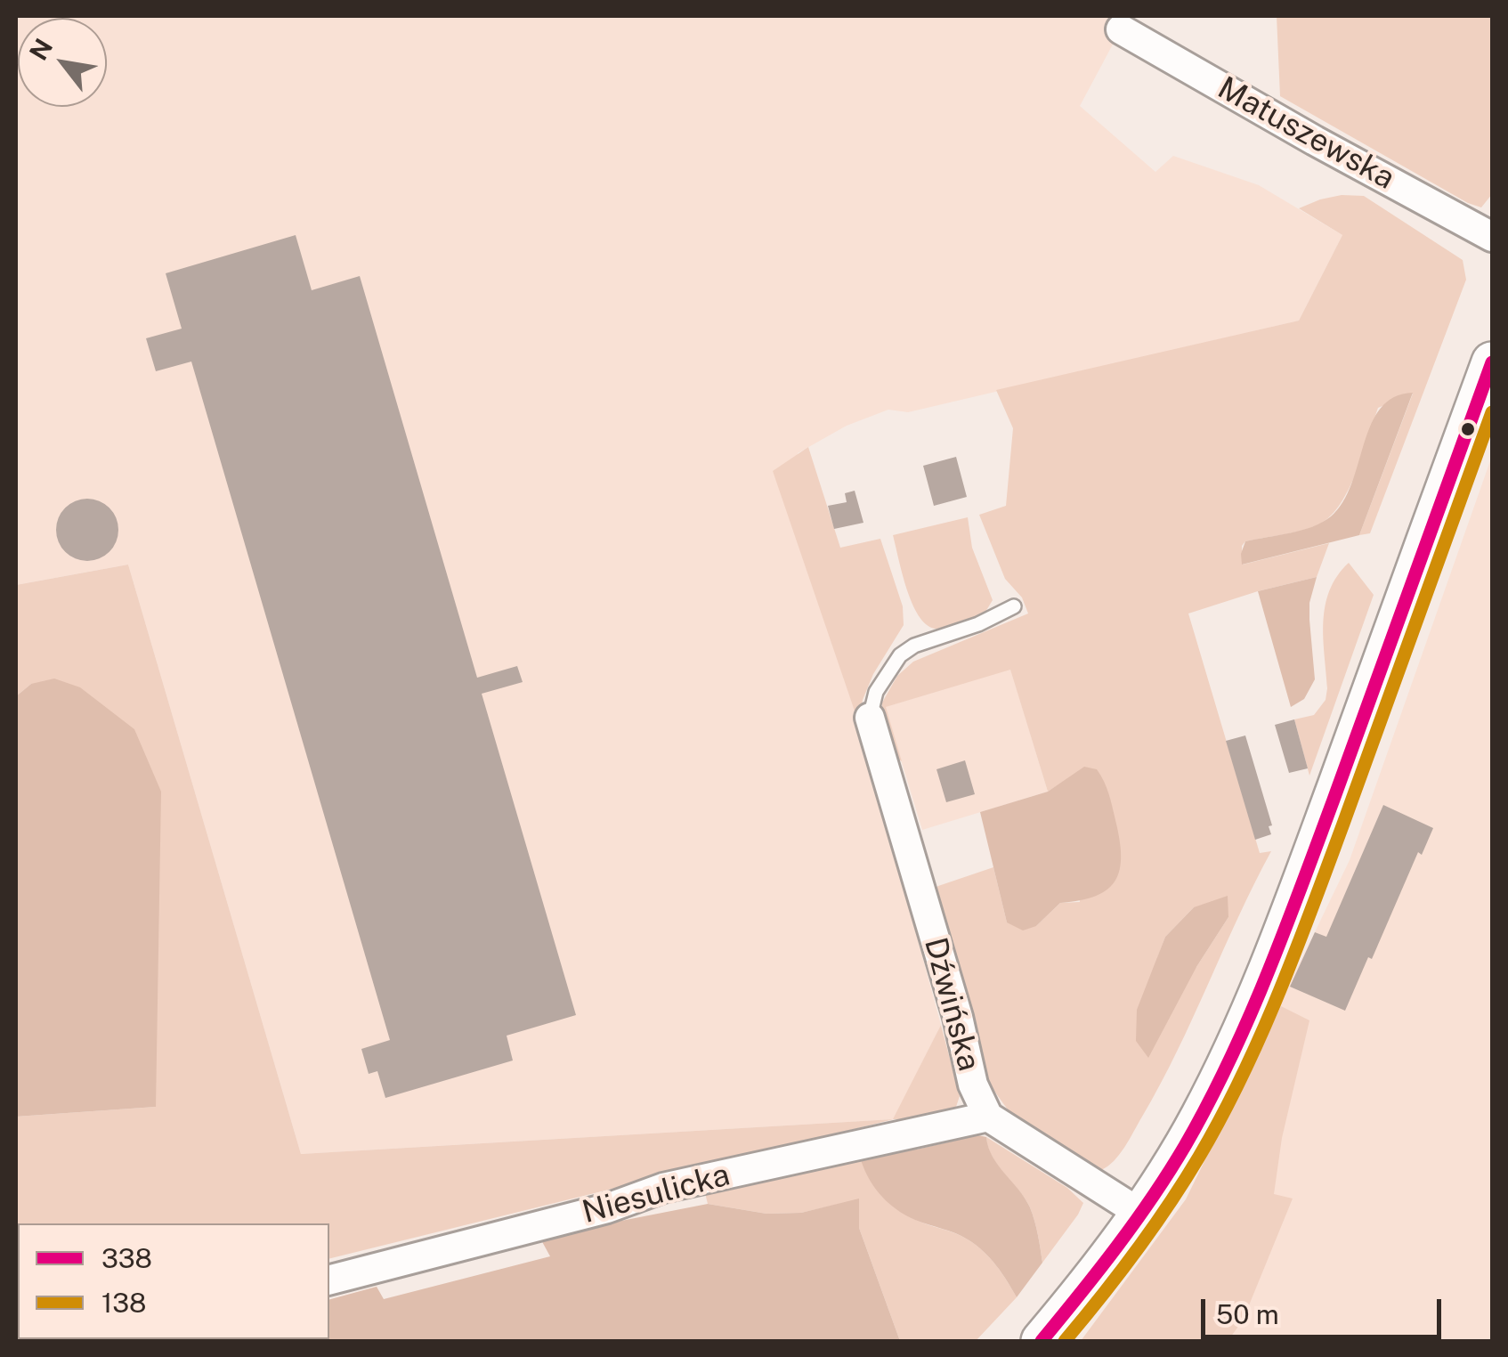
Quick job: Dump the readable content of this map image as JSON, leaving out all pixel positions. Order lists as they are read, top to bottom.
{
  "streets": {
    "street": ["Matuszewska", "Dźwińska", "Niesulicka"]
  },
  "crossings": [
    ["Dźwińska", "Niesulicka"]
  ],
  "lines": ["transit line 338", "transit line 138"],
  "legend": ["338", "138"],
  "scale_bar": "50 m",
  "north": "top left"
}
